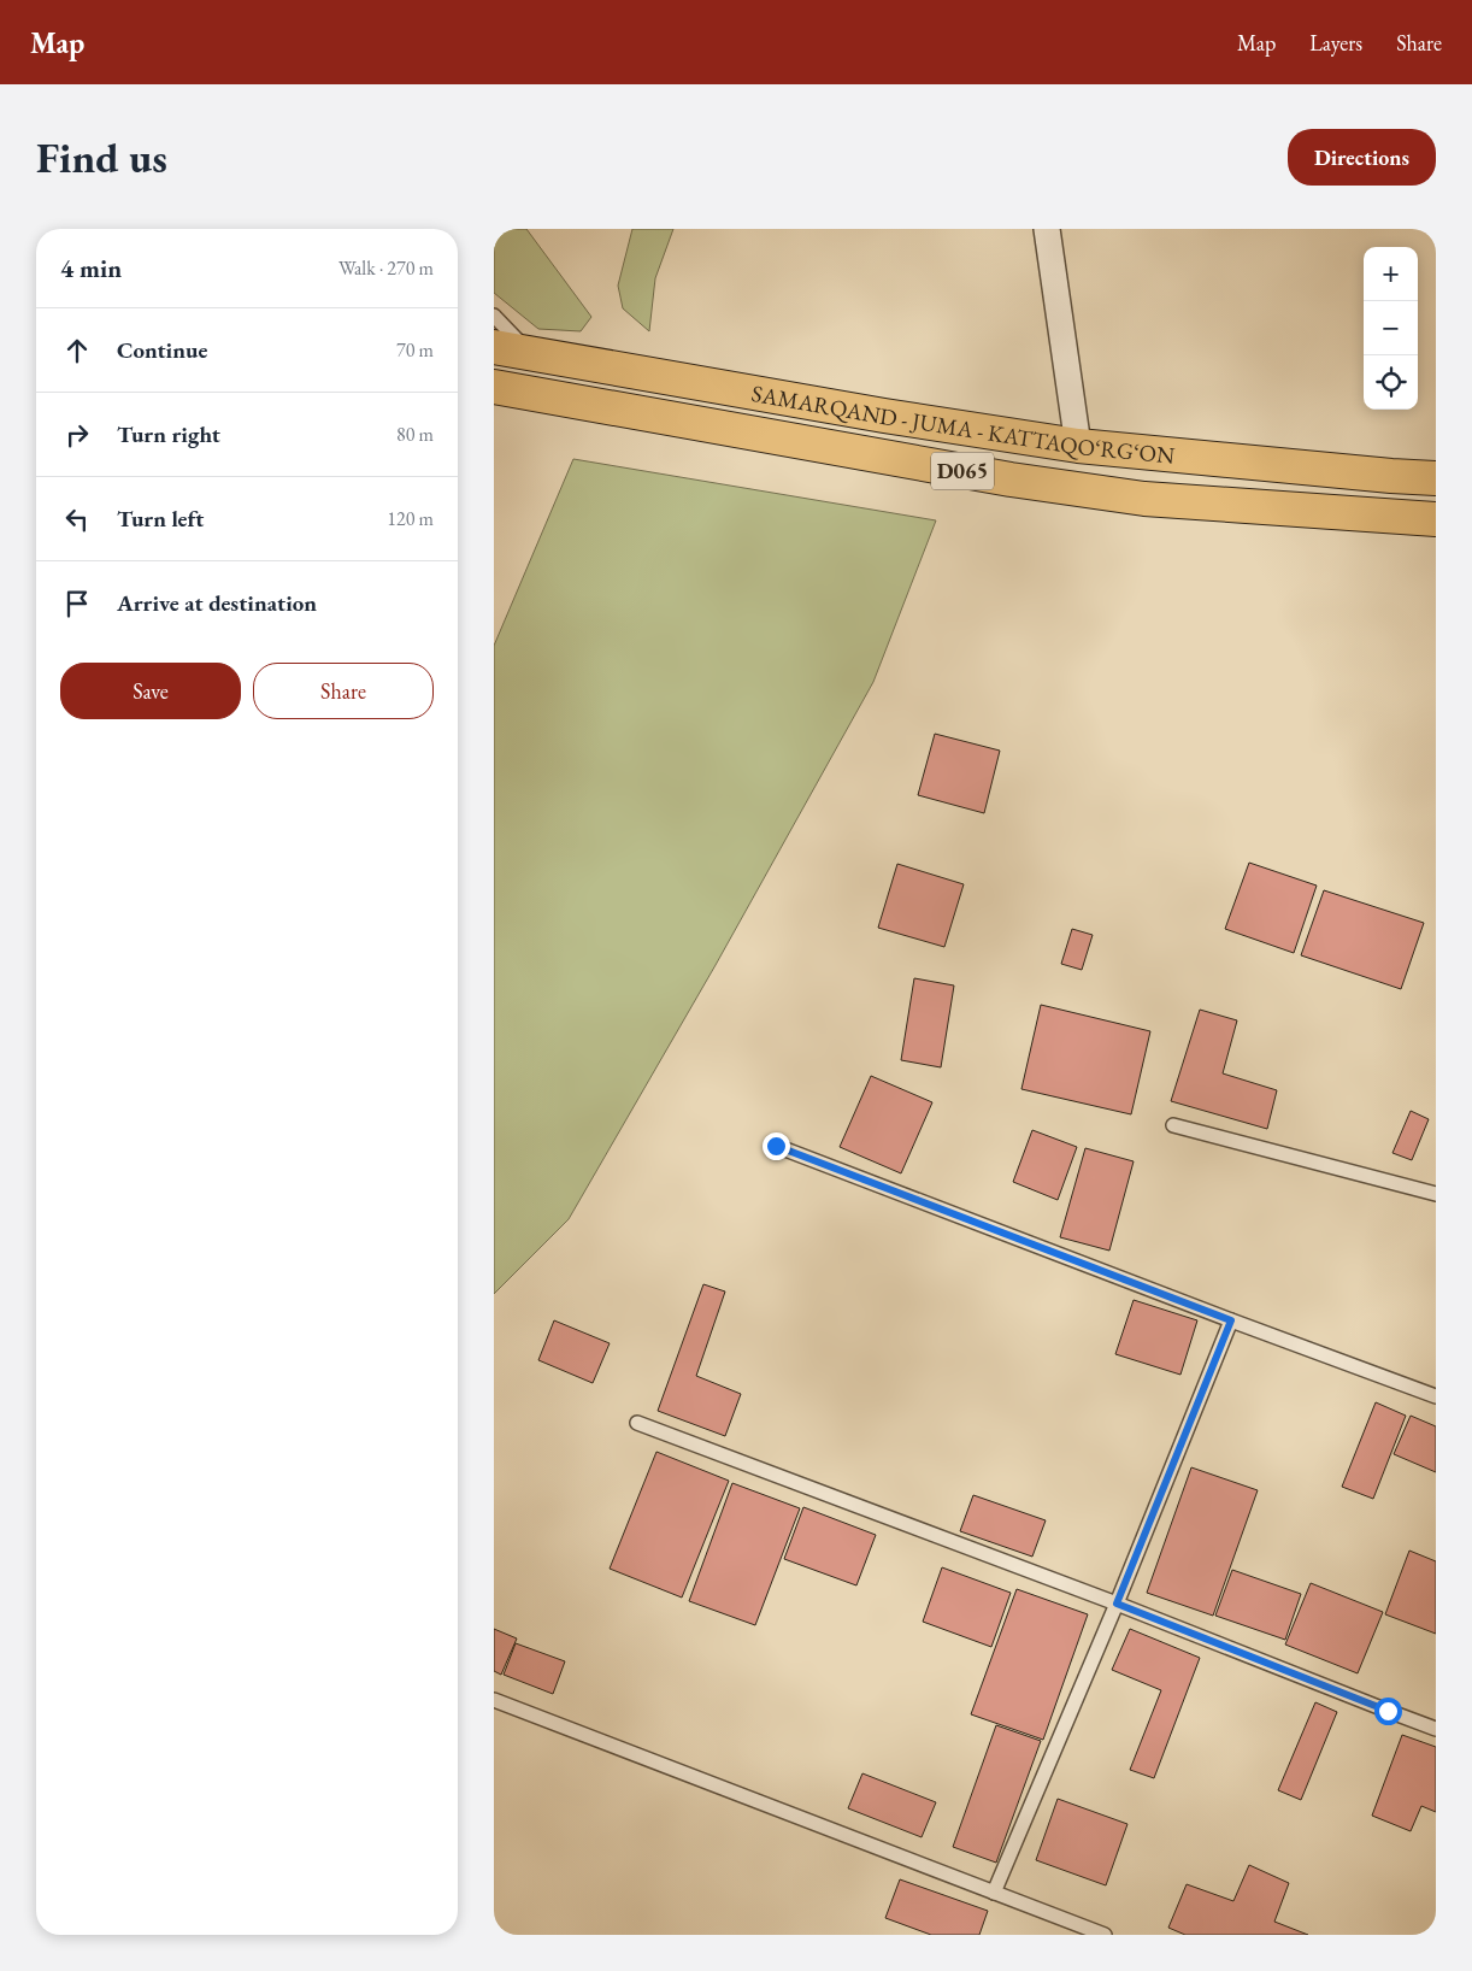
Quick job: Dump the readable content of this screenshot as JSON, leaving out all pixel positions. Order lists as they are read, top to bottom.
{
  "streets": {
    "main road": ["SAMARQAND - JUMA - KATTAQO‘RG‘ON", "D065"]
  },
  "page": {
    "header": "Map",
    "nav": ["Map", "Layers", "Share"],
    "buttons": [
      "Directions",
      ["Save", "Share"]
    ],
    "title": "Find us",
    "heading": ["4 min", "Walk · 270 m"],
    "map_buttons": ["+", "−"],
    "list": [
      ["Continue", "70 m"],
      ["Turn right", "80 m"],
      ["Turn left", "120 m"],
      "Arrive at destination"
    ]
  }
}
